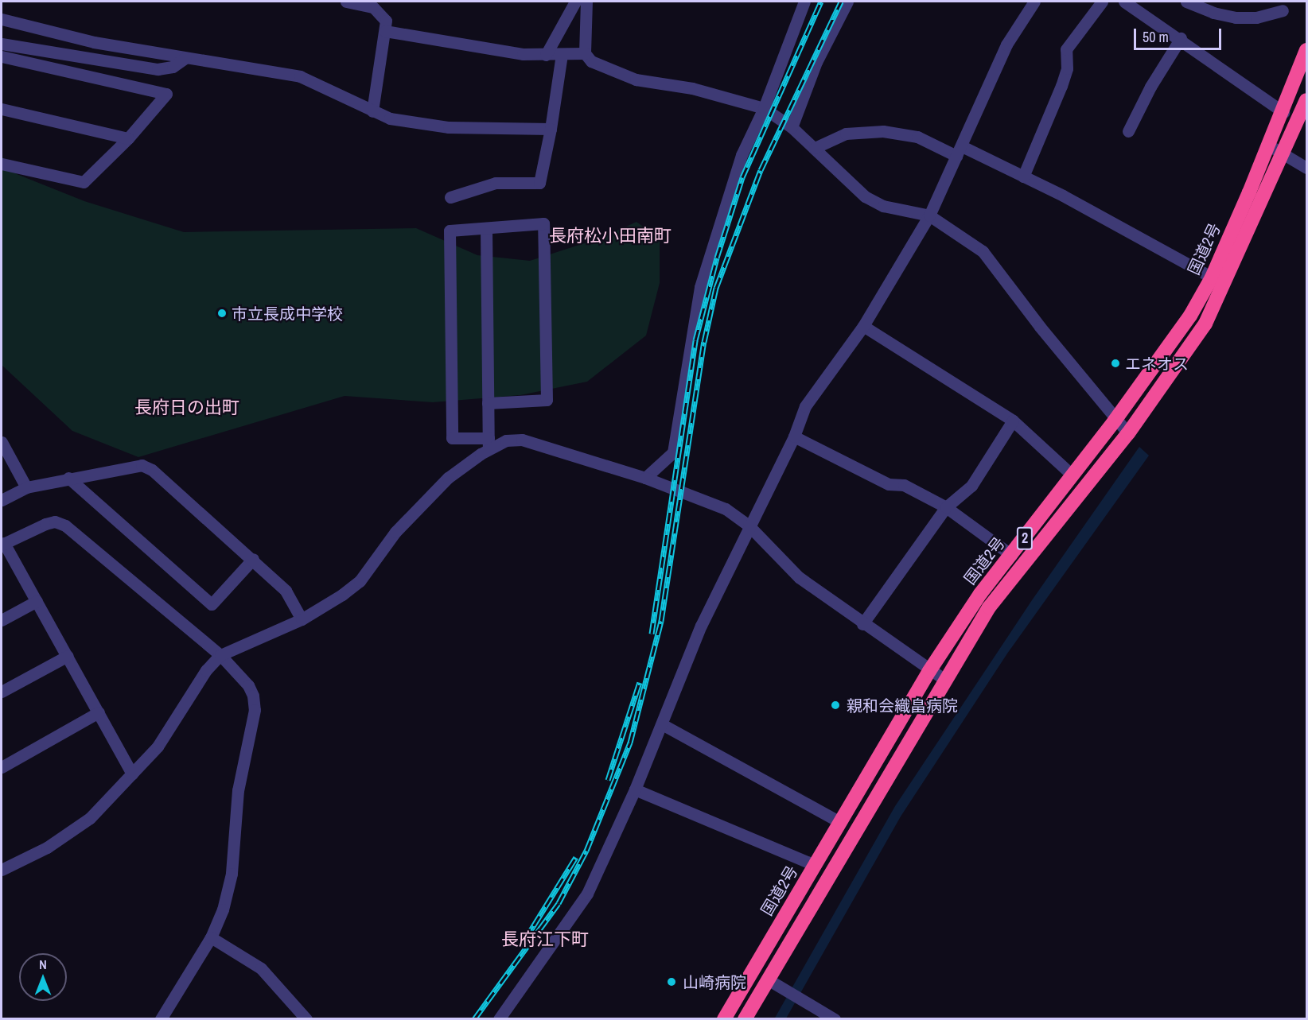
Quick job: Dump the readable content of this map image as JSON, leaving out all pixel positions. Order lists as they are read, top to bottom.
{
  "streets": {
    "highway": ["国道2号", "2"]
  },
  "districts": ["長府松小田南町", "長府日の出町", "長府江下町"],
  "places": [
    "市立長成中学校",
    "エネオス",
    "親和会織畠病院",
    "山崎病院"
  ],
  "scale_bar": "50 m",
  "north": "top"
}
